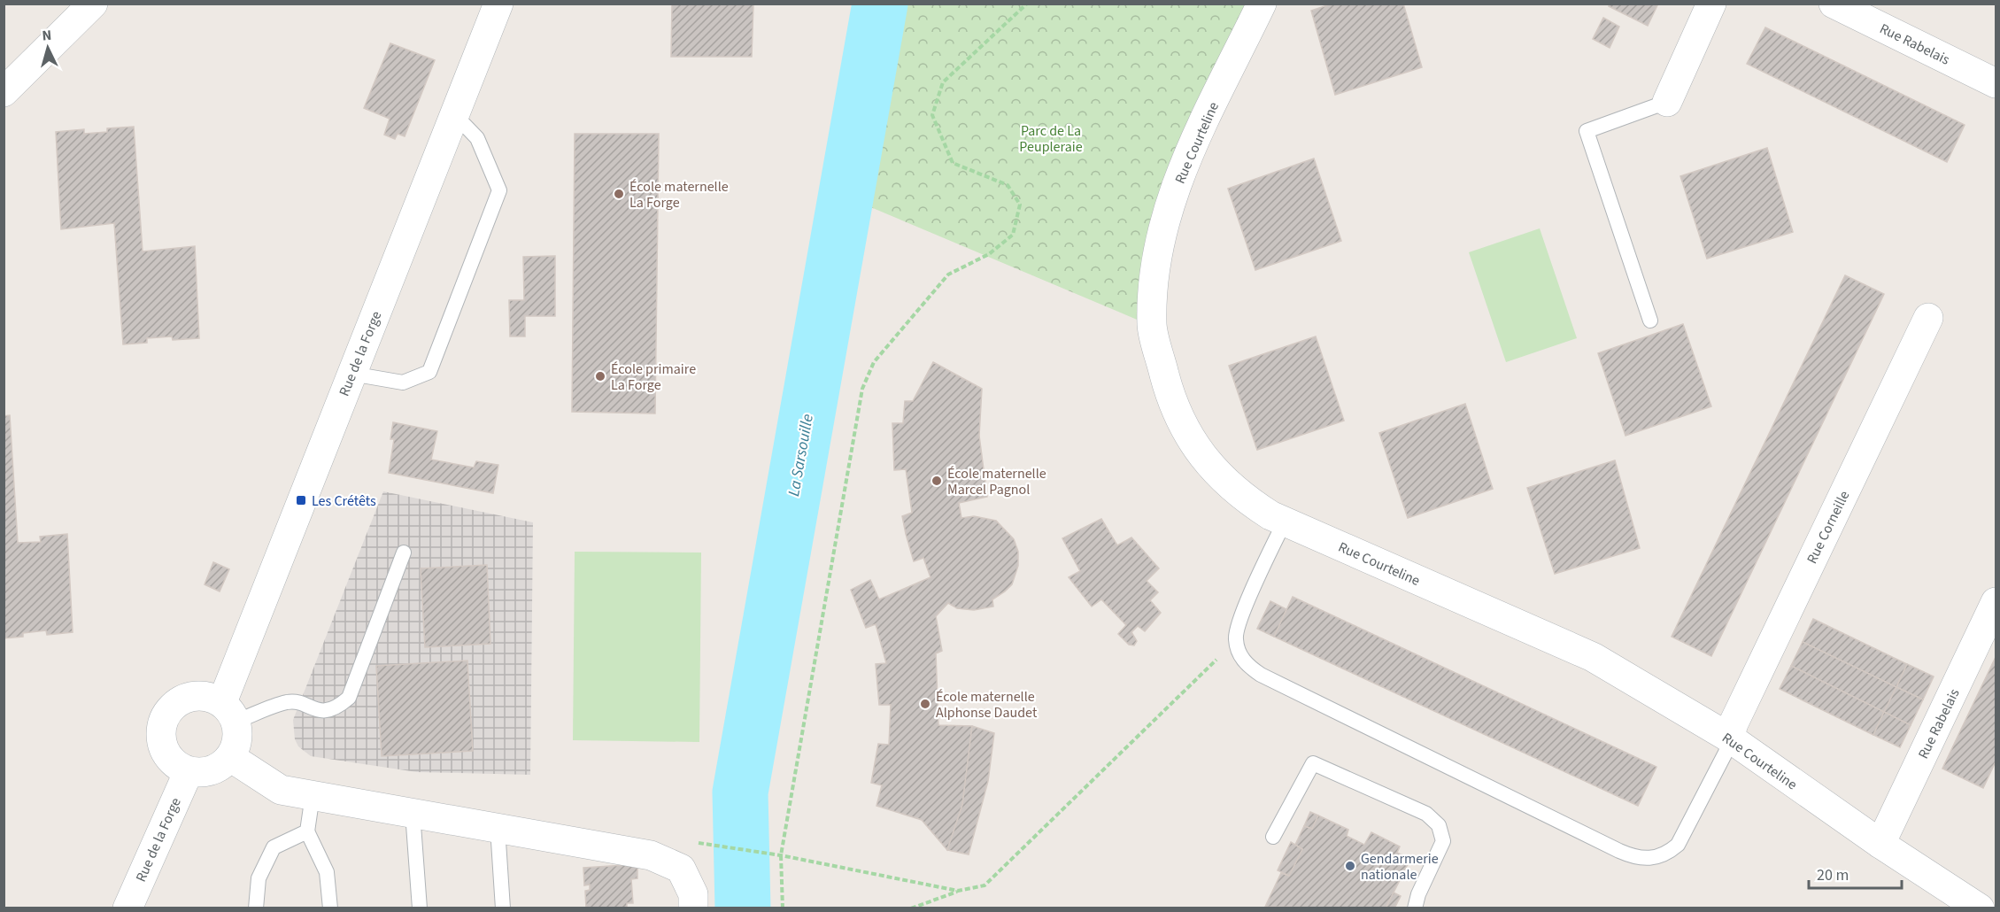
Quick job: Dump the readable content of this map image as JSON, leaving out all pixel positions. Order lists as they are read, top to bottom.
{
  "streets": {
    "street": [
      "Rue Rabelais",
      "Rue Courteline",
      "Rue de la Forge",
      "Rue Corneille"
    ]
  },
  "crossings": [
    ["Rue Rabelais", "Rue Courteline"],
    ["Rue Courteline", "Rue Corneille"]
  ],
  "water": ["La Sarsouille"],
  "parks": ["Parc de La Peupleraie"],
  "places": {
    "other": [
      "École maternelle La Forge",
      "École primaire La Forge",
      "École maternelle Marcel Pagnol",
      "École maternelle Alphonse Daudet",
      "Gendarmerie nationale"
    ],
    "transit": ["Les Crétêts"]
  },
  "scale_bar": "20 m",
  "north": "top"
}
